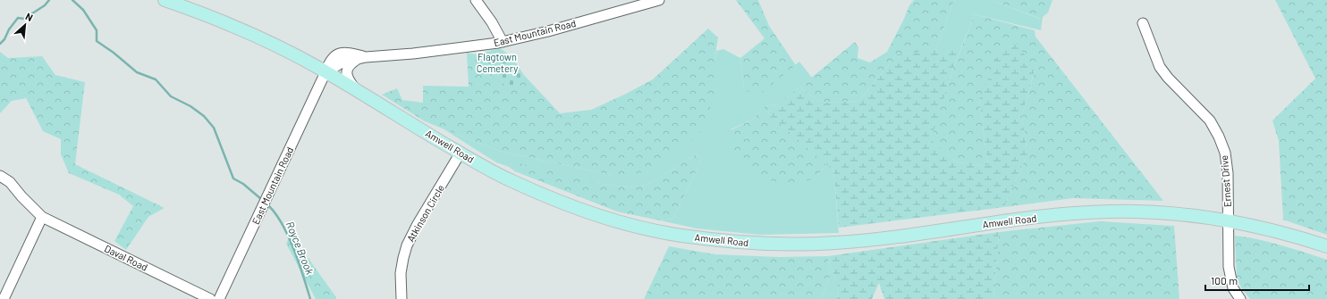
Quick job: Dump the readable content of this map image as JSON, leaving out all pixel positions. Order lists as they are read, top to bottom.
{
  "streets": {
    "main road": ["Amwell Road"],
    "street": [
      "East Mountain Road",
      "Ernest Drive",
      "Atkinson Circle",
      "Daval Road"
    ]
  },
  "crossings": [
    ["East Mountain Road", "Amwell Road"],
    ["Amwell Road", "Ernest Drive"],
    ["Amwell Road", "Atkinson Circle"]
  ],
  "water": ["Royce Brook"],
  "parks": ["Flagtown Cemetery"],
  "scale_bar": "100 m",
  "north": "top right"
}
